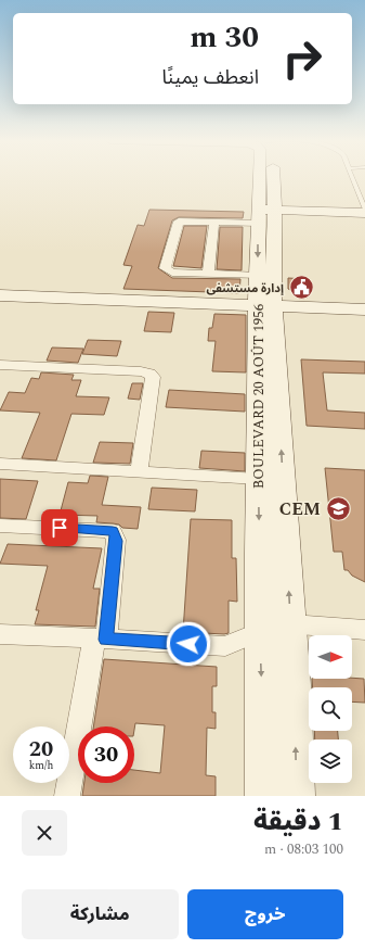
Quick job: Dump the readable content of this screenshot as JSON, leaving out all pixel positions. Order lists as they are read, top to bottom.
{
  "streets": {
    "street": ["BOULEVARD 20 AOÛT 1956"]
  },
  "places": {
    "public building": ["إدارة مستشفى"],
    "school or university": ["CEM"]
  },
  "north": "right",
  "page": {
    "turn": ["30 m", "انعطف يمينًا"],
    "speed": "20 km/h",
    "limit": "30",
    "heading": ["1 دقيقة", "100 m · 08:03"],
    "buttons": ["خروج", "مشاركة"]
  }
}
